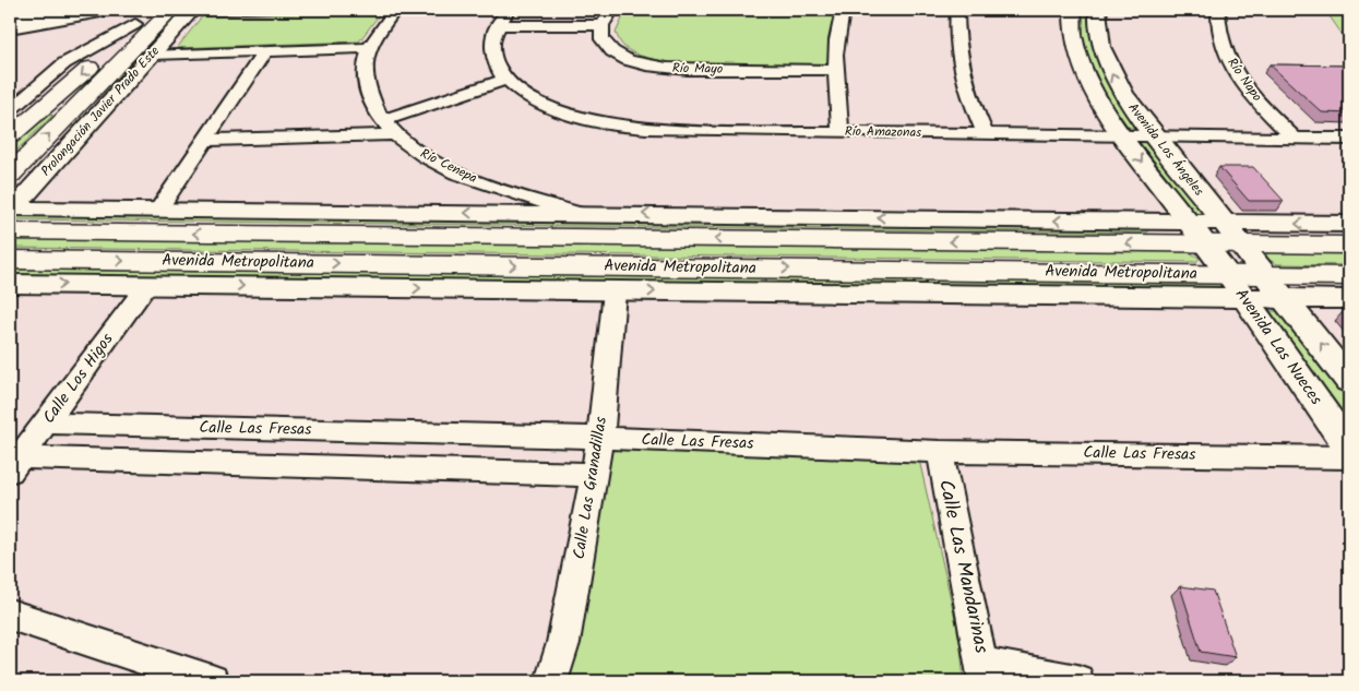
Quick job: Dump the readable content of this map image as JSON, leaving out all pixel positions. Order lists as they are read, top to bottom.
{
  "streets": {
    "main road": ["Prolongación Javier Prado Este", "Avenida Metropolitana"],
    "street": [
      "Río Mayo",
      "Río Napo",
      "Río Amazonas",
      "Avenida Los Ángeles",
      "Río Cenepa",
      "Avenida Las Nueces",
      "Calle Los Higos",
      "Calle Las Fresas",
      "Calle Las Granadillas",
      "Calle Las Mandarinas"
    ]
  },
  "crossings": [
    ["Río Napo", "Río Amazonas"],
    ["Prolongación Javier Prado Este", "Avenida Metropolitana"],
    ["Río Amazonas", "Avenida Los Ángeles"],
    ["Avenida Los Ángeles", "Avenida Metropolitana"],
    ["Avenida Los Ángeles", "Avenida Las Nueces"],
    ["Avenida Metropolitana", "Avenida Las Nueces"],
    ["Avenida Metropolitana", "Calle Los Higos"],
    ["Avenida Metropolitana", "Calle Las Granadillas"],
    ["Calle Los Higos", "Calle Las Fresas"],
    ["Calle Las Fresas", "Calle Las Granadillas"],
    ["Calle Las Fresas", "Calle Las Mandarinas"]
  ]
}
